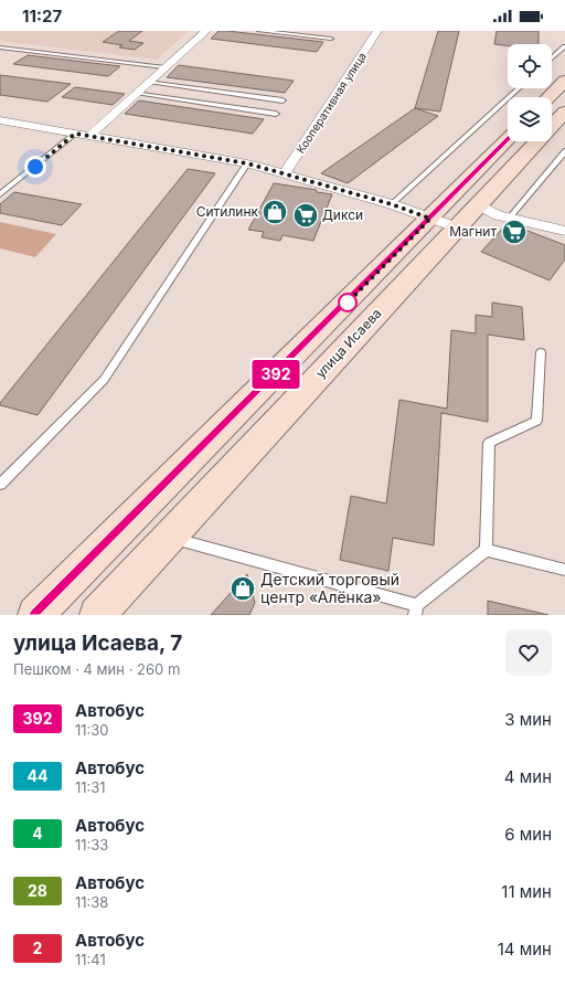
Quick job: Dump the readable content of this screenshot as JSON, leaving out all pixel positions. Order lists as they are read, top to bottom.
{
  "streets": {
    "main road": ["улица Исаева"],
    "street": ["Кооперативная улица"]
  },
  "places": {
    "shop": ["Ситилинк", "Детский торговый центр «Алёнка»"],
    "supermarket": ["Дикси", "Магнит"]
  },
  "lines": ["bus line 392"],
  "page": {
    "status": "11:27",
    "on_map": "392",
    "heading": ["улица Исаева, 7", "Пешком · 4 мин · 260 m"],
    "list": [
      {
        "mark": "392",
        "name": "Автобус",
        "note": "11:30",
        "value": "3 мин"
      },
      {
        "mark": "44",
        "name": "Автобус",
        "note": "11:31",
        "value": "4 мин"
      },
      {
        "mark": "4",
        "name": "Автобус",
        "note": "11:33",
        "value": "6 мин"
      },
      {
        "mark": "28",
        "name": "Автобус",
        "note": "11:38",
        "value": "11 мин"
      },
      {
        "mark": "2",
        "name": "Автобус",
        "note": "11:41",
        "value": "14 мин"
      }
    ]
  }
}
